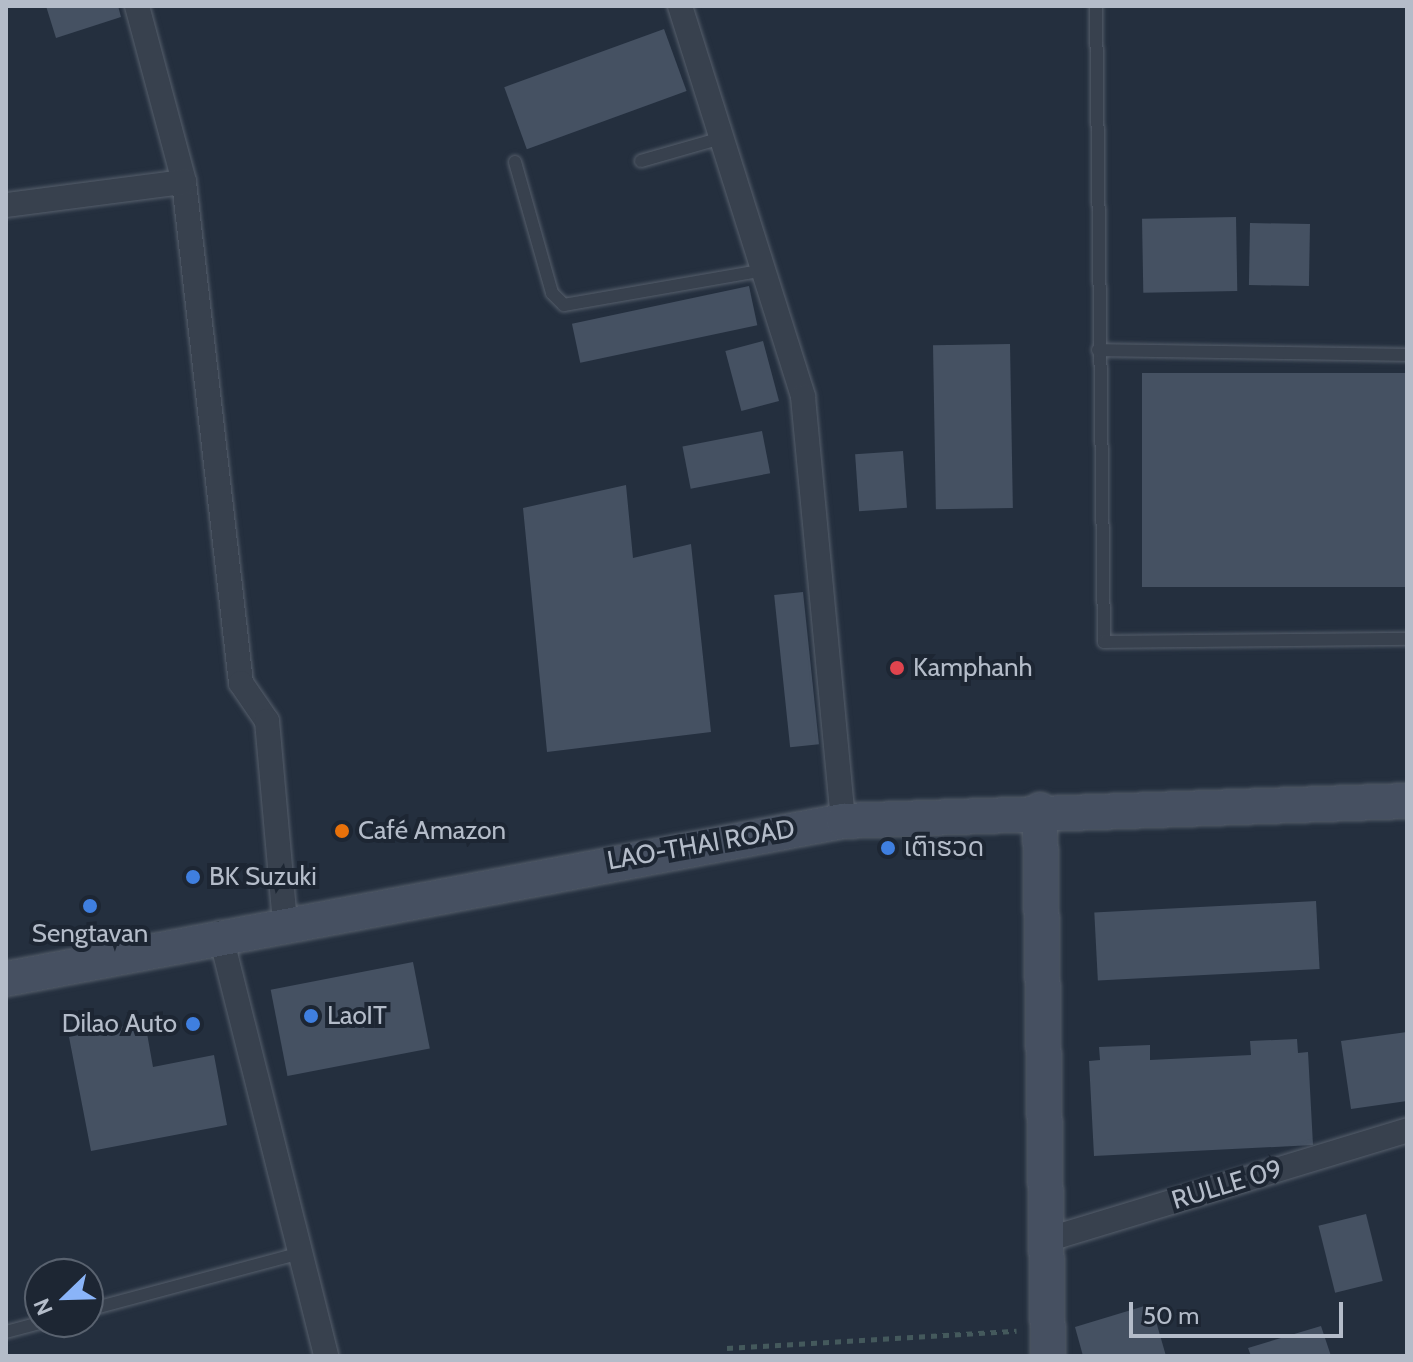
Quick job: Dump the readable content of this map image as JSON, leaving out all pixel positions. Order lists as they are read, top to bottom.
{
  "streets": {
    "street": ["LAO-THAI ROAD", "RULLE 09"]
  },
  "places": [
    "Kamphanh",
    "Café Amazon",
    "ເຕົາຮວດ",
    "BK Suzuki",
    "Sengtavan",
    "LaoIT",
    "Dilao Auto"
  ],
  "scale_bar": "50 m",
  "north": "bottom left"
}
